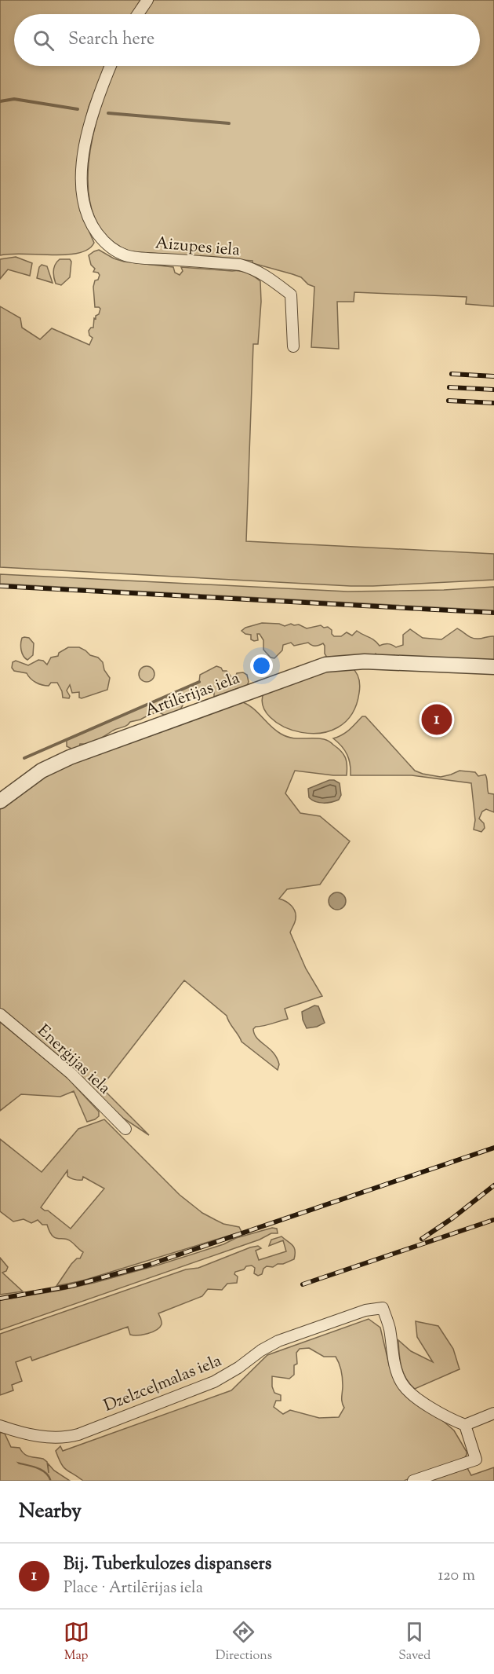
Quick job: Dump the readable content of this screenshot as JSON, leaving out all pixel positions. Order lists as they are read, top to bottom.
{
  "streets": {
    "street": [
      "Aizupes iela",
      "Artilērijas iela",
      "Enerģijas iela",
      "Dzelzceļmalas iela"
    ]
  },
  "page": {
    "search": "Search here",
    "pins": "1",
    "heading": "Nearby",
    "list": [
      {
        "mark": "1",
        "name": "Bij. Tuberkulozes dispansers",
        "note": "Place · Artilērijas iela",
        "value": "120 m"
      }
    ],
    "nav": ["Map", "Directions", "Saved"]
  }
}
